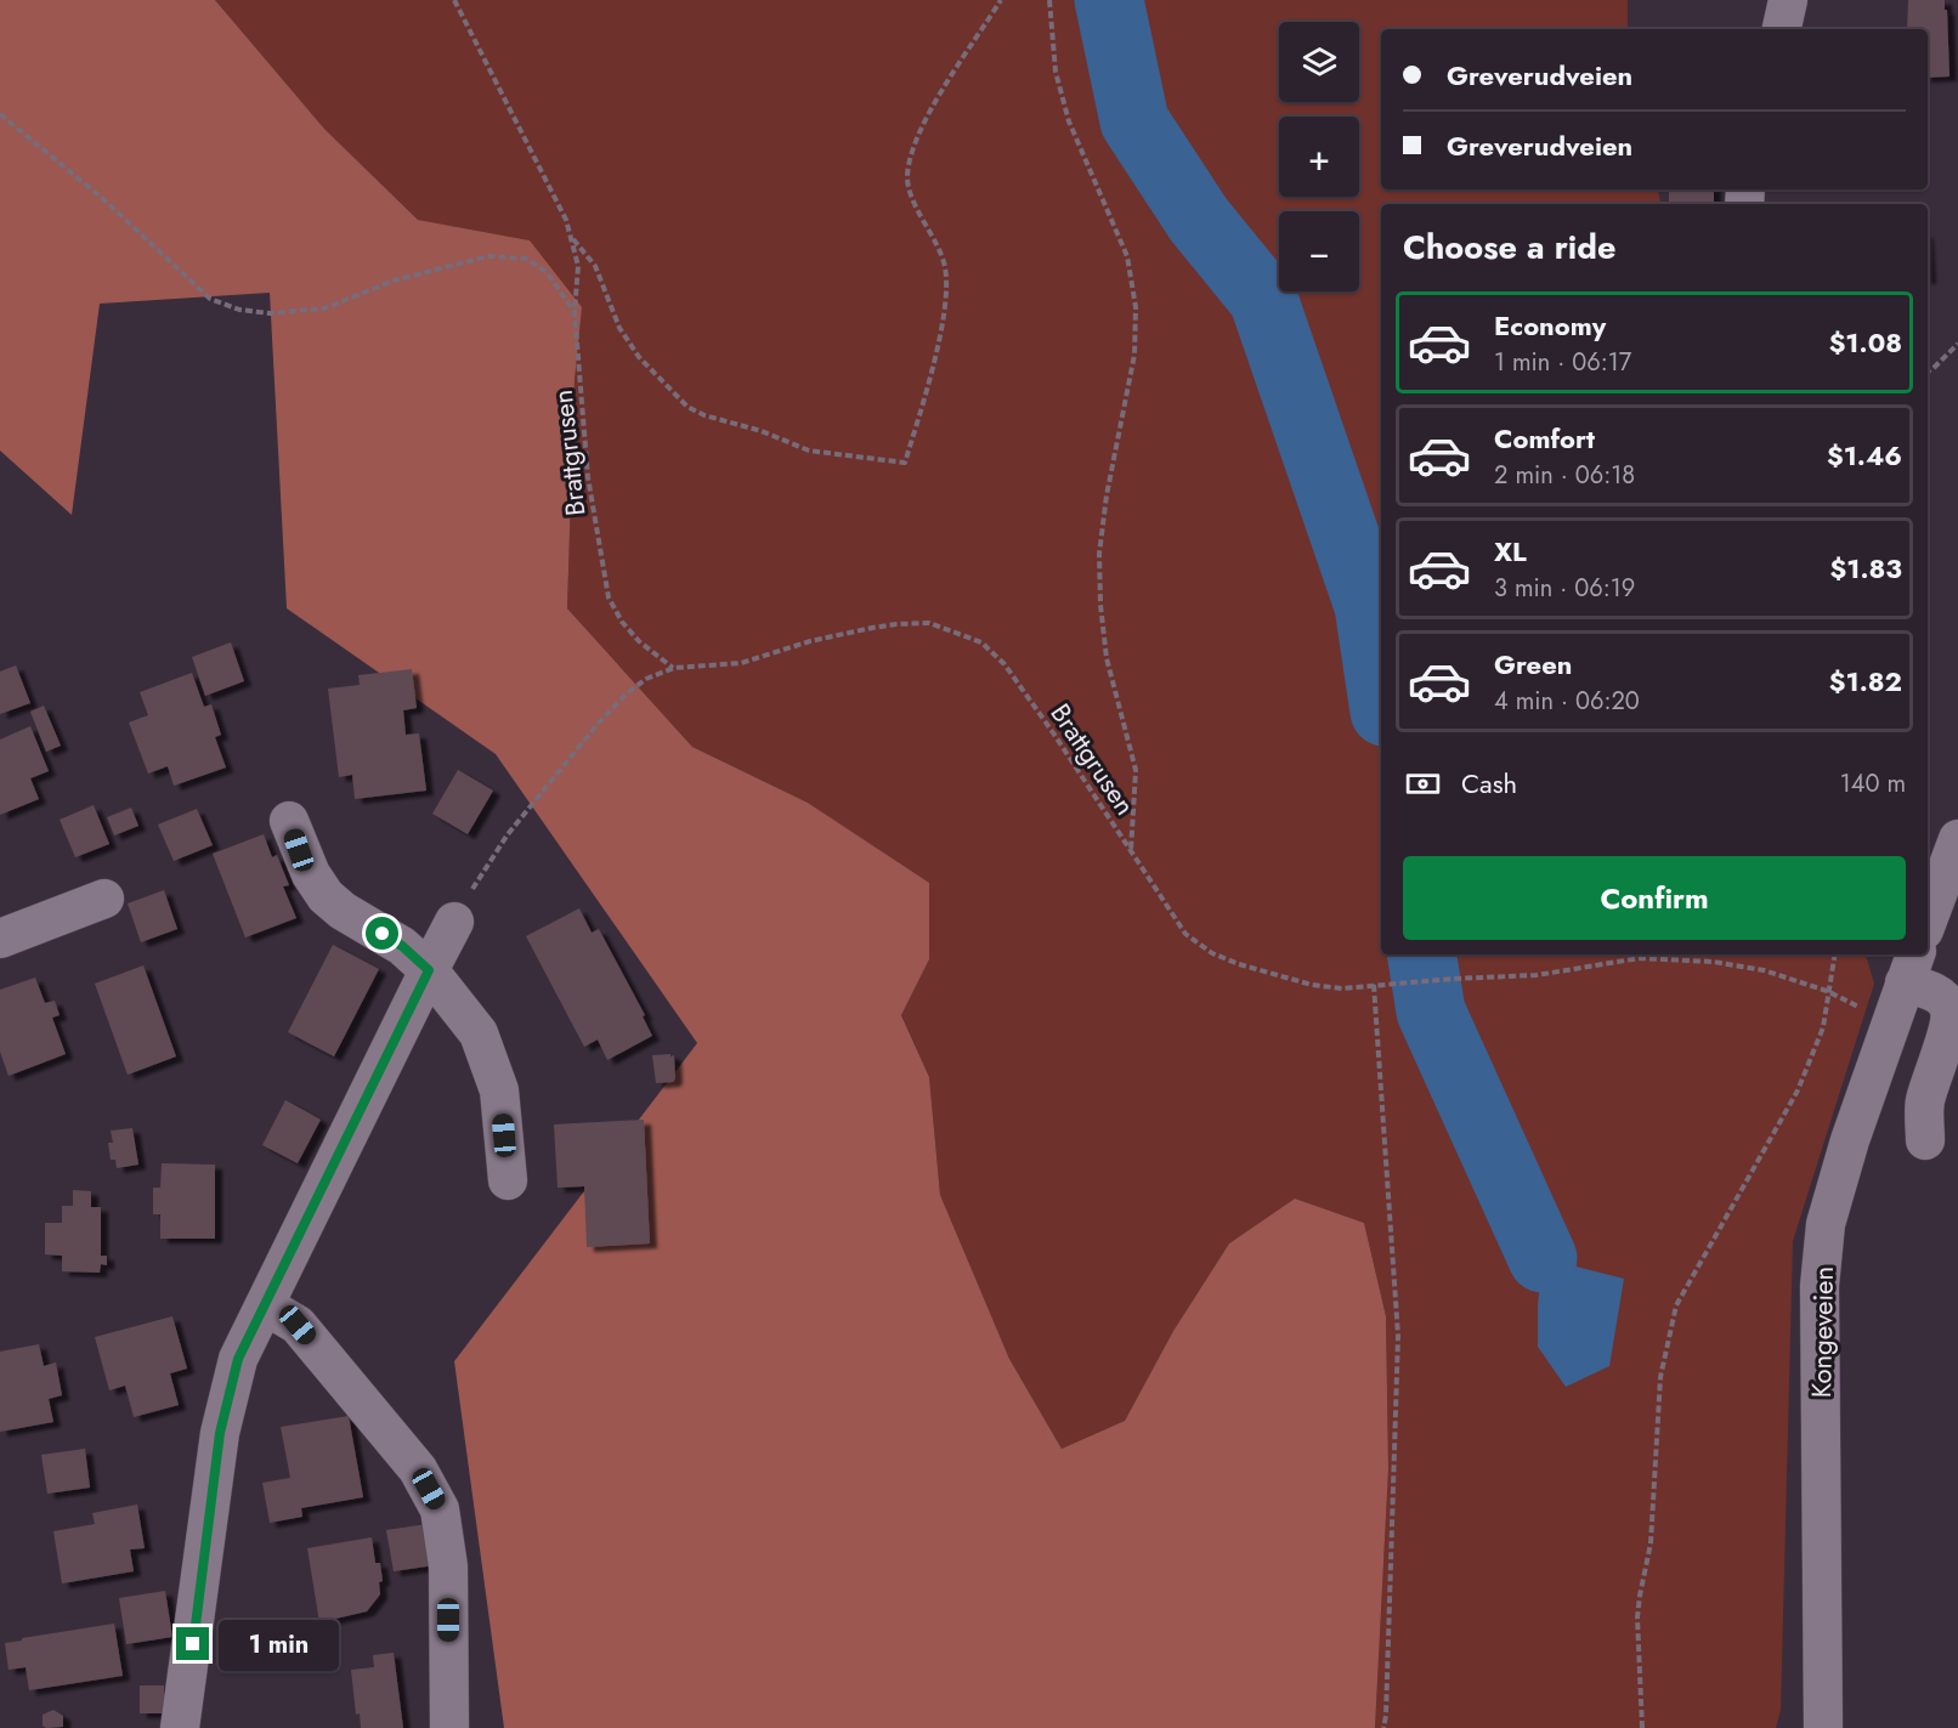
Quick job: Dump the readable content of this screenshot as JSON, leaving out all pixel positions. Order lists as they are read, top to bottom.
{
  "streets": {
    "street": ["Kongeveien"],
    "path": ["Brattgrusen"]
  },
  "page": {
    "map_buttons": ["+", "−"],
    "banner": ["Greverudveien", "Greverudveien"],
    "heading": "Choose a ride",
    "list": [
      {
        "name": "Economy",
        "note": "1 min · 06:17",
        "value": "$1.08"
      },
      {
        "name": "Comfort",
        "note": "2 min · 06:18",
        "value": "$1.46"
      },
      {
        "name": "XL",
        "note": "3 min · 06:19",
        "value": "$1.83"
      },
      {
        "name": "Green",
        "note": "4 min · 06:20",
        "value": "$1.82"
      }
    ],
    "pay": ["Cash", "140 m"],
    "buttons": "Confirm",
    "bubble": "1 min"
  }
}
